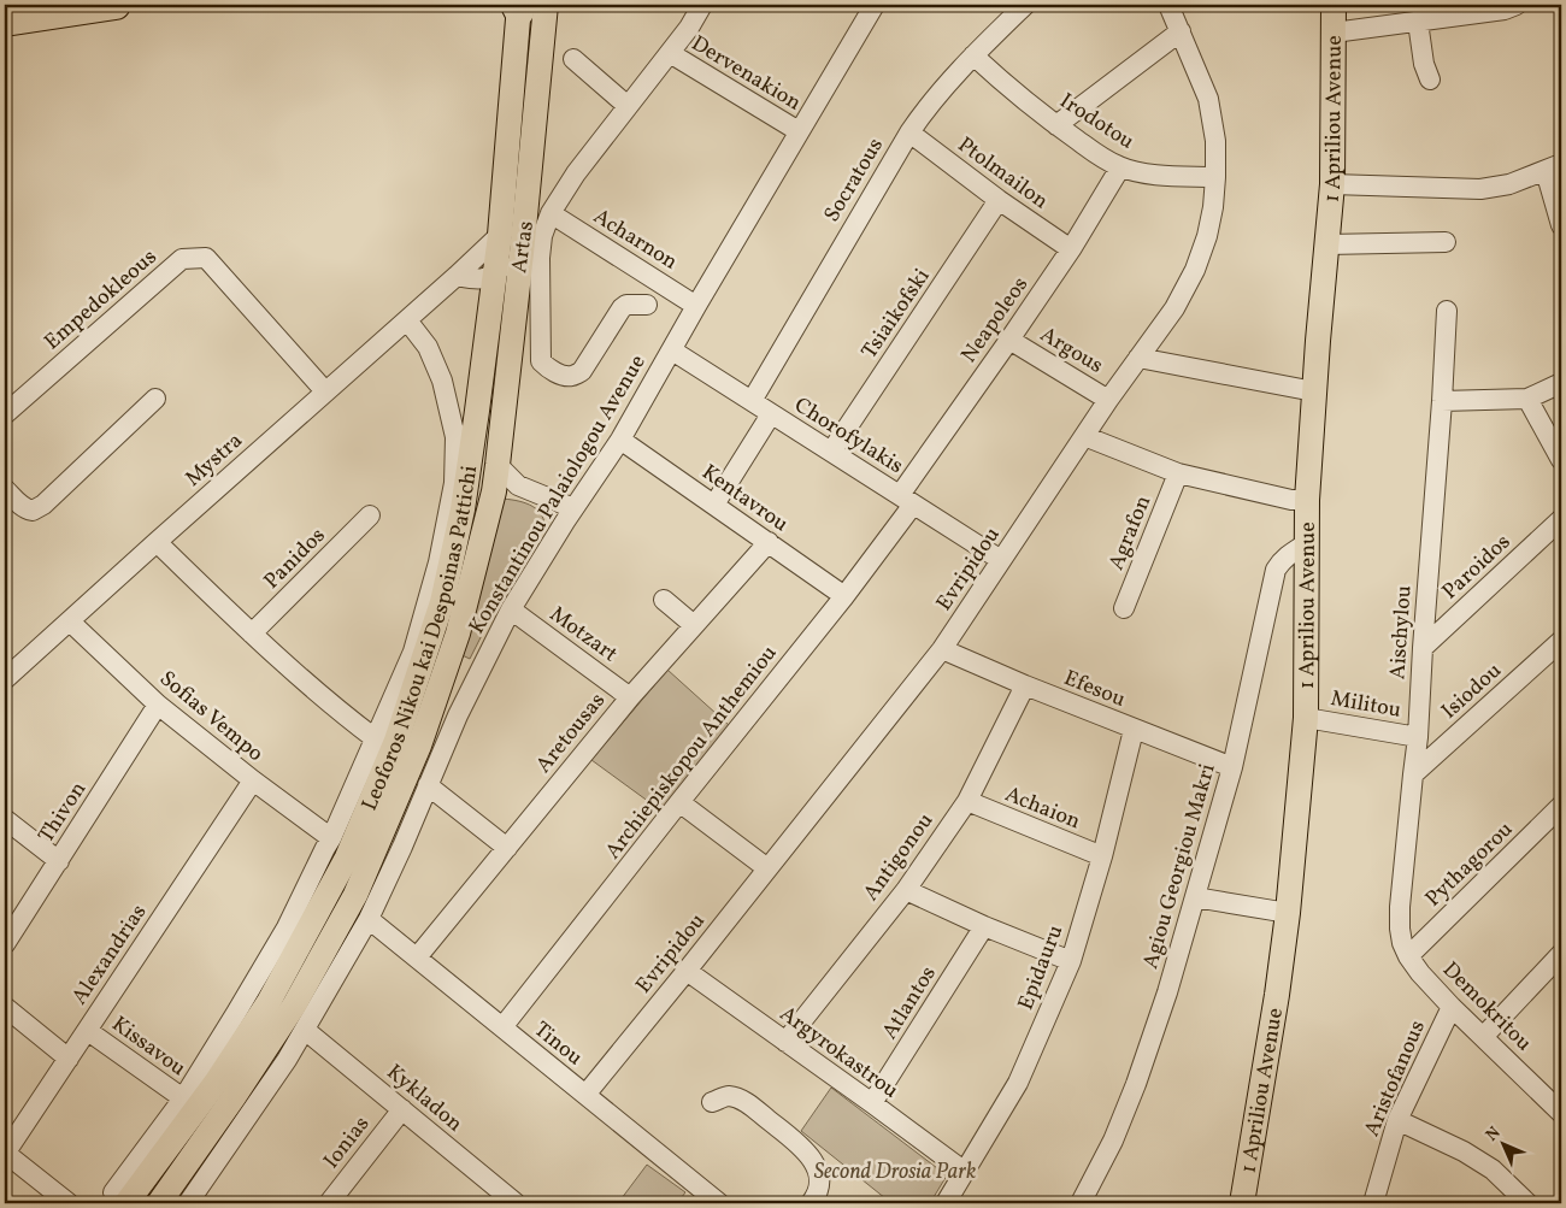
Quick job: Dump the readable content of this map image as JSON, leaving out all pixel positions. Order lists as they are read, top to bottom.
{
  "streets": {
    "main road": ["1 Apriliou Avenue", "Leoforos Nikou kai Despoinas Pattichi"],
    "street": [
      "Dervenakion",
      "Irodotou",
      "Ptolmailon",
      "Socratous",
      "Acharnon",
      "Artas",
      "Empedokleous",
      "Tsiaikofski",
      "Neapoleos",
      "Argous",
      "Chorofylakis",
      "Mystra",
      "Konstantinou Palaiologou Avenue",
      "Kentavrou",
      "Agrafon",
      "Panidos",
      "Paroidos",
      "Evripidou",
      "Aischylou",
      "Motzart",
      "Efesou",
      "Isiodou",
      "Militou",
      "Sofias Vempo",
      "Aretousas",
      "Archiepiskopou Anthemiou",
      "Achaion",
      "Thivon",
      "Antigonou",
      "Pythagorou",
      "Agiou Georgiou Makri",
      "Alexandrias",
      "Epidauru",
      "Atlantos",
      "Demokritou",
      "Tinou",
      "Kissavou",
      "Argyrokastrou",
      "Aristofanous",
      "Kykladon",
      "Ionias"
    ]
  },
  "crossings": [
    ["Dervenakion", "Artas"],
    ["Dervenakion", "Konstantinou Palaiologou Avenue"],
    ["1 Apriliou Avenue", "Militou"],
    ["1 Apriliou Avenue", "Agiou Georgiou Makri"],
    ["Irodotou", "Socratous"],
    ["Irodotou", "Neapoleos"],
    ["Irodotou", "Evripidou"],
    ["Ptolmailon", "Socratous"],
    ["Ptolmailon", "Tsiaikofski"],
    ["Ptolmailon", "Neapoleos"],
    ["Socratous", "Chorofylakis"],
    ["Acharnon", "Artas"],
    ["Acharnon", "Konstantinou Palaiologou Avenue"],
    ["Empedokleous", "Mystra"],
    ["Tsiaikofski", "Chorofylakis"],
    ["Neapoleos", "Argous"],
    ["Neapoleos", "Chorofylakis"],
    ["Neapoleos", "Archiepiskopou Anthemiou"],
    ["Argous", "Evripidou"],
    ["Chorofylakis", "Konstantinou Palaiologou Avenue"],
    ["Chorofylakis", "Evripidou"],
    ["Chorofylakis", "Archiepiskopou Anthemiou"],
    ["Mystra", "Leoforos Nikou kai Despoinas Pattichi"],
    ["Mystra", "Sofias Vempo"],
    ["Konstantinou Palaiologou Avenue", "Kentavrou"],
    ["Konstantinou Palaiologou Avenue", "Motzart"],
    ["Konstantinou Palaiologou Avenue", "Tinou"],
    ["Konstantinou Palaiologou Avenue", "Kykladon"],
    ["Kentavrou", "Aretousas"],
    ["Kentavrou", "Archiepiskopou Anthemiou"],
    ["Paroidos", "Aischylou"],
    ["Evripidou", "Efesou"],
    ["Evripidou", "Tinou"],
    ["Evripidou", "Argyrokastrou"],
    ["Aischylou", "Isiodou"],
    ["Aischylou", "Militou"],
    ["Aischylou", "Pythagorou"],
    ["Aischylou", "Demokritou"],
    ["Motzart", "Aretousas"],
    ["Efesou", "Antigonou"],
    ["Efesou", "Agiou Georgiou Makri"],
    ["Efesou", "Epidauru"],
    ["Sofias Vempo", "Thivon"],
    ["Sofias Vempo", "Alexandrias"],
    ["Aretousas", "Tinou"],
    ["Archiepiskopou Anthemiou", "Tinou"],
    ["Achaion", "Antigonou"],
    ["Achaion", "Epidauru"],
    ["Antigonou", "Argyrokastrou"],
    ["Pythagorou", "Demokritou"],
    ["Alexandrias", "Kissavou"],
    ["Epidauru", "Argyrokastrou"],
    ["Atlantos", "Argyrokastrou"],
    ["Demokritou", "Aristofanous"],
    ["Kykladon", "Ionias"]
  ],
  "parks": ["Second Drosia Park"],
  "north": "top left"
}
